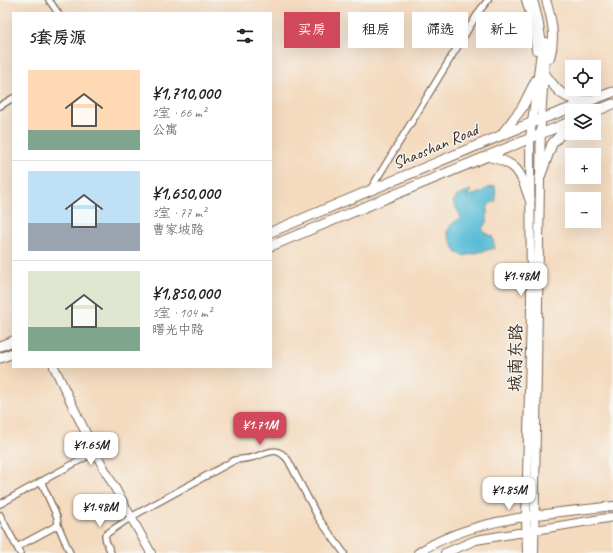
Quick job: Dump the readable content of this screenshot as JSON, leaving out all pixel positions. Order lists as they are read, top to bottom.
{
  "streets": {
    "main road": ["Shaoshan Road", "城南东路"]
  },
  "crossings": [
    ["Shaoshan Road", "城南东路"]
  ],
  "page": {
    "chip": [
      "买房",
      "租房",
      "筛选",
      "新上"
    ],
    "heading": "5套房源",
    "map_buttons": ["+", "−"],
    "list": [
      {
        "name": "¥1,710,000",
        "note": "2室 · 66 m² · 公寓"
      },
      {
        "name": "¥1,650,000",
        "note": "3室 · 77 m² · 曹家坡路"
      },
      {
        "name": "¥1,850,000",
        "note": "3室 · 104 m² · 曙光中路"
      }
    ],
    "price": [
      "¥1.48M",
      "¥1.71M",
      "¥1.65M",
      "¥1.85M",
      "¥1.48M"
    ]
  }
}
